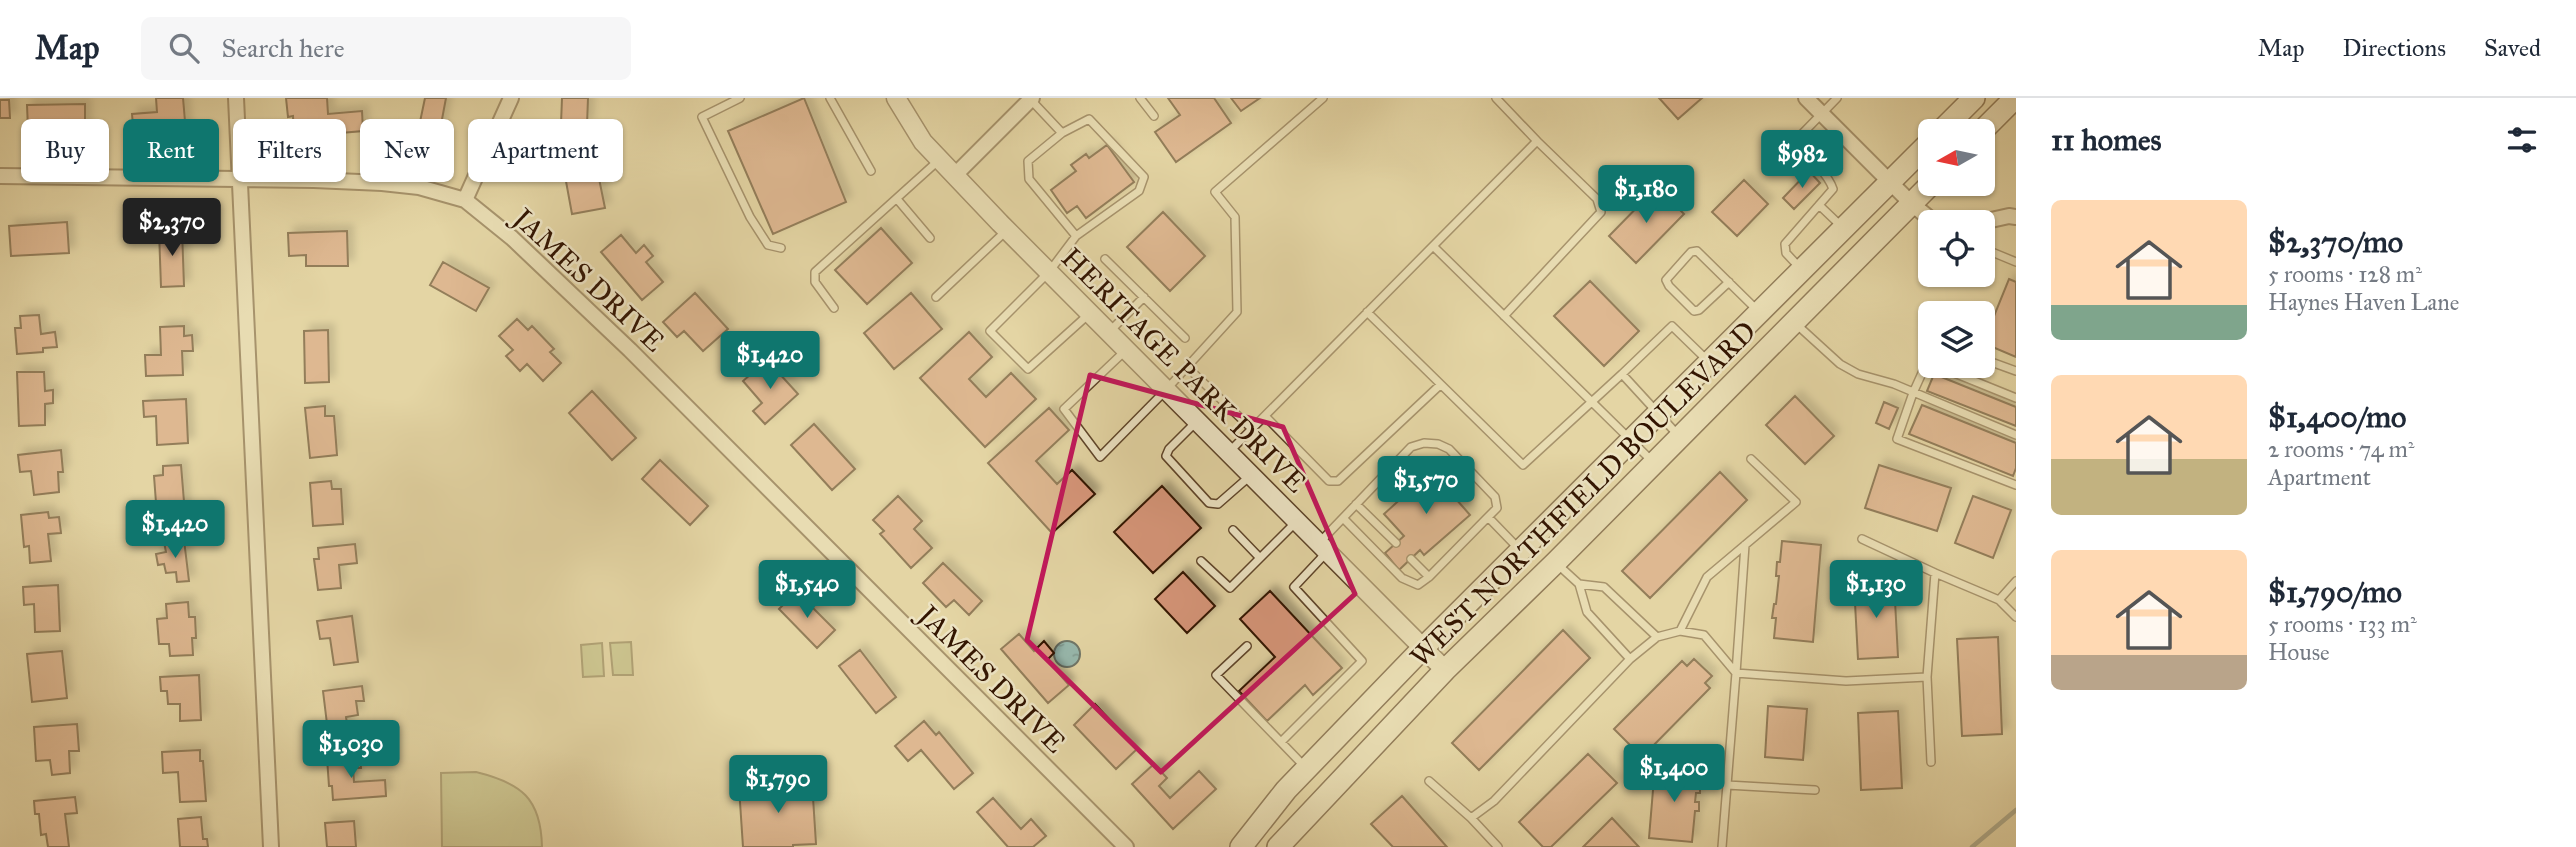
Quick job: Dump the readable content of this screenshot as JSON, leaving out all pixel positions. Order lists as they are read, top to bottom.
{
  "streets": {
    "main road": ["WEST NORTHFIELD BOULEVARD"],
    "street": ["JAMES DRIVE", "HERITAGE PARK DRIVE"]
  },
  "crossings": [
    ["HERITAGE PARK DRIVE", "WEST NORTHFIELD BOULEVARD"]
  ],
  "north": "left",
  "page": {
    "header": "Map",
    "search": "Search here",
    "nav": ["Map", "Directions", "Saved"],
    "heading": "11 homes",
    "chip": [
      "Buy",
      "Rent",
      "Filters",
      "New",
      "Apartment"
    ],
    "price": [
      "$982",
      "$1,180",
      "$2,370",
      "$1,420",
      "$1,570",
      "$1,420",
      "$1,540",
      "$1,130",
      "$1,030",
      "$1,400",
      "$1,790"
    ],
    "list": [
      {
        "name": "$2,370/mo",
        "note": "5 rooms · 128 m² · Haynes Haven Lane"
      },
      {
        "name": "$1,400/mo",
        "note": "2 rooms · 74 m² · Apartment"
      },
      {
        "name": "$1,790/mo",
        "note": "5 rooms · 133 m² · House"
      }
    ]
  }
}
